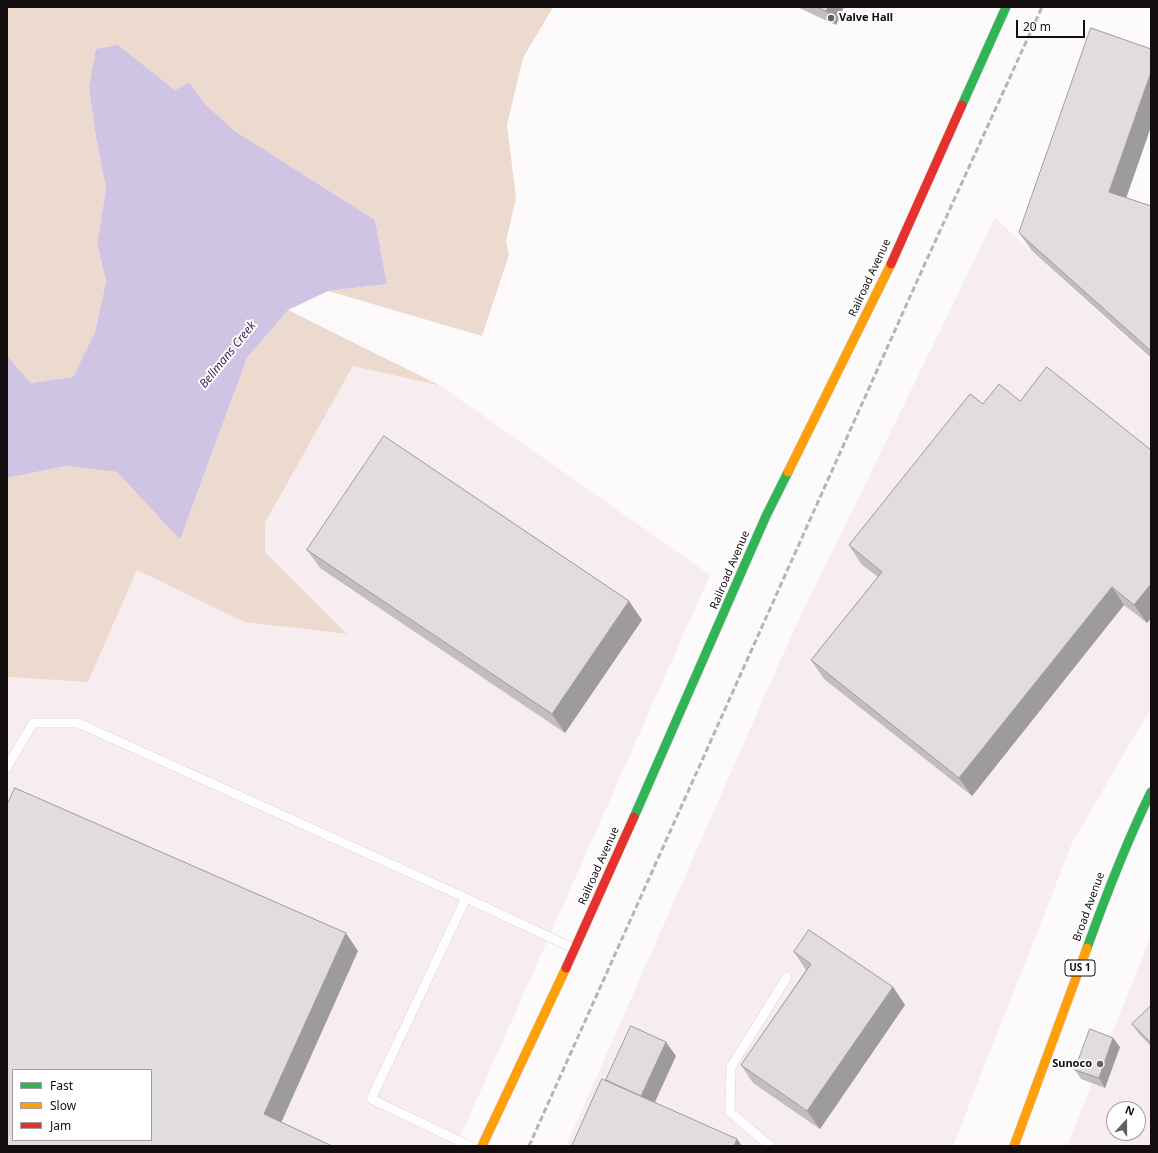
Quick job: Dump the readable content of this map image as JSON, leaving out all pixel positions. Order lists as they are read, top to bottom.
{
  "streets": {
    "street": ["Railroad Avenue", "Broad Avenue", "US 1"]
  },
  "water": ["Bellmans Creek"],
  "places": ["Valve Hall", "Sunoco"],
  "legend": ["Fast", "Slow", "Jam"],
  "scale_bar": "20 m",
  "north": "top"
}
